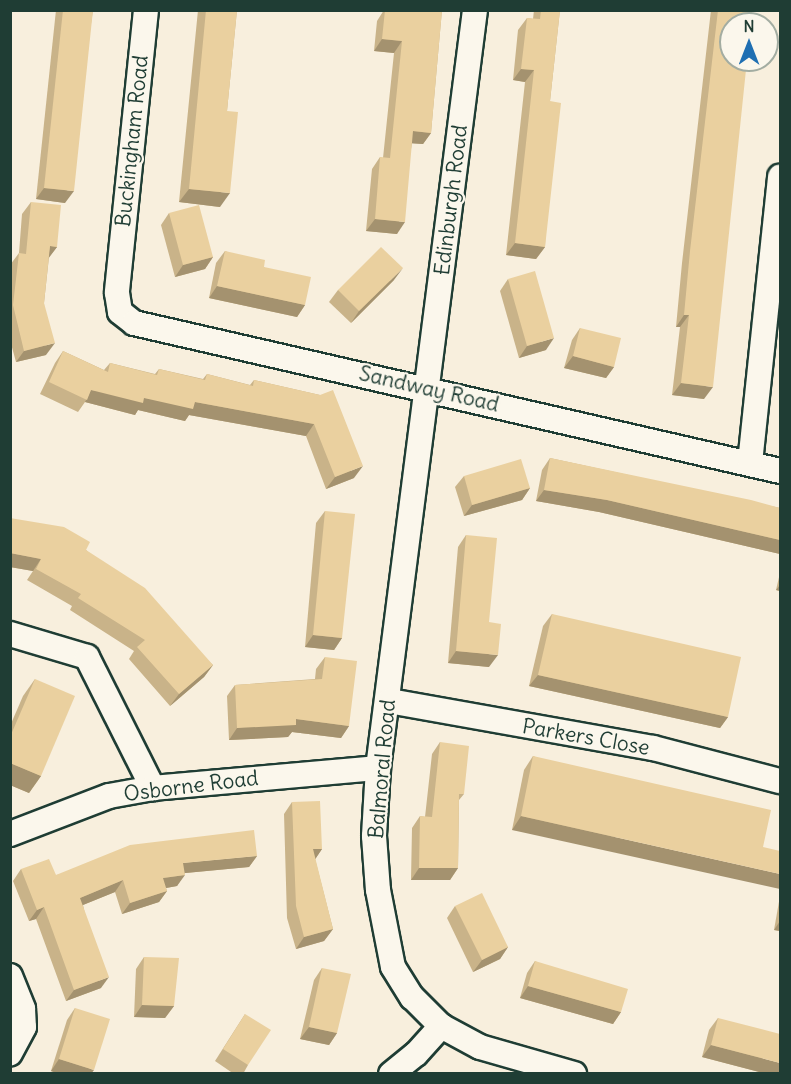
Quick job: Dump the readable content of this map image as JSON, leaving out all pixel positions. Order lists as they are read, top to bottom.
{
  "streets": {
    "street": [
      "Buckingham Road",
      "Edinburgh Road",
      "Sandway Road",
      "Parkers Close",
      "Balmoral Road",
      "Osborne Road"
    ]
  },
  "crossings": [
    ["Buckingham Road", "Sandway Road"],
    ["Edinburgh Road", "Sandway Road"],
    ["Edinburgh Road", "Balmoral Road"],
    ["Sandway Road", "Balmoral Road"],
    ["Parkers Close", "Balmoral Road"],
    ["Balmoral Road", "Osborne Road"]
  ],
  "north": "top"
}
